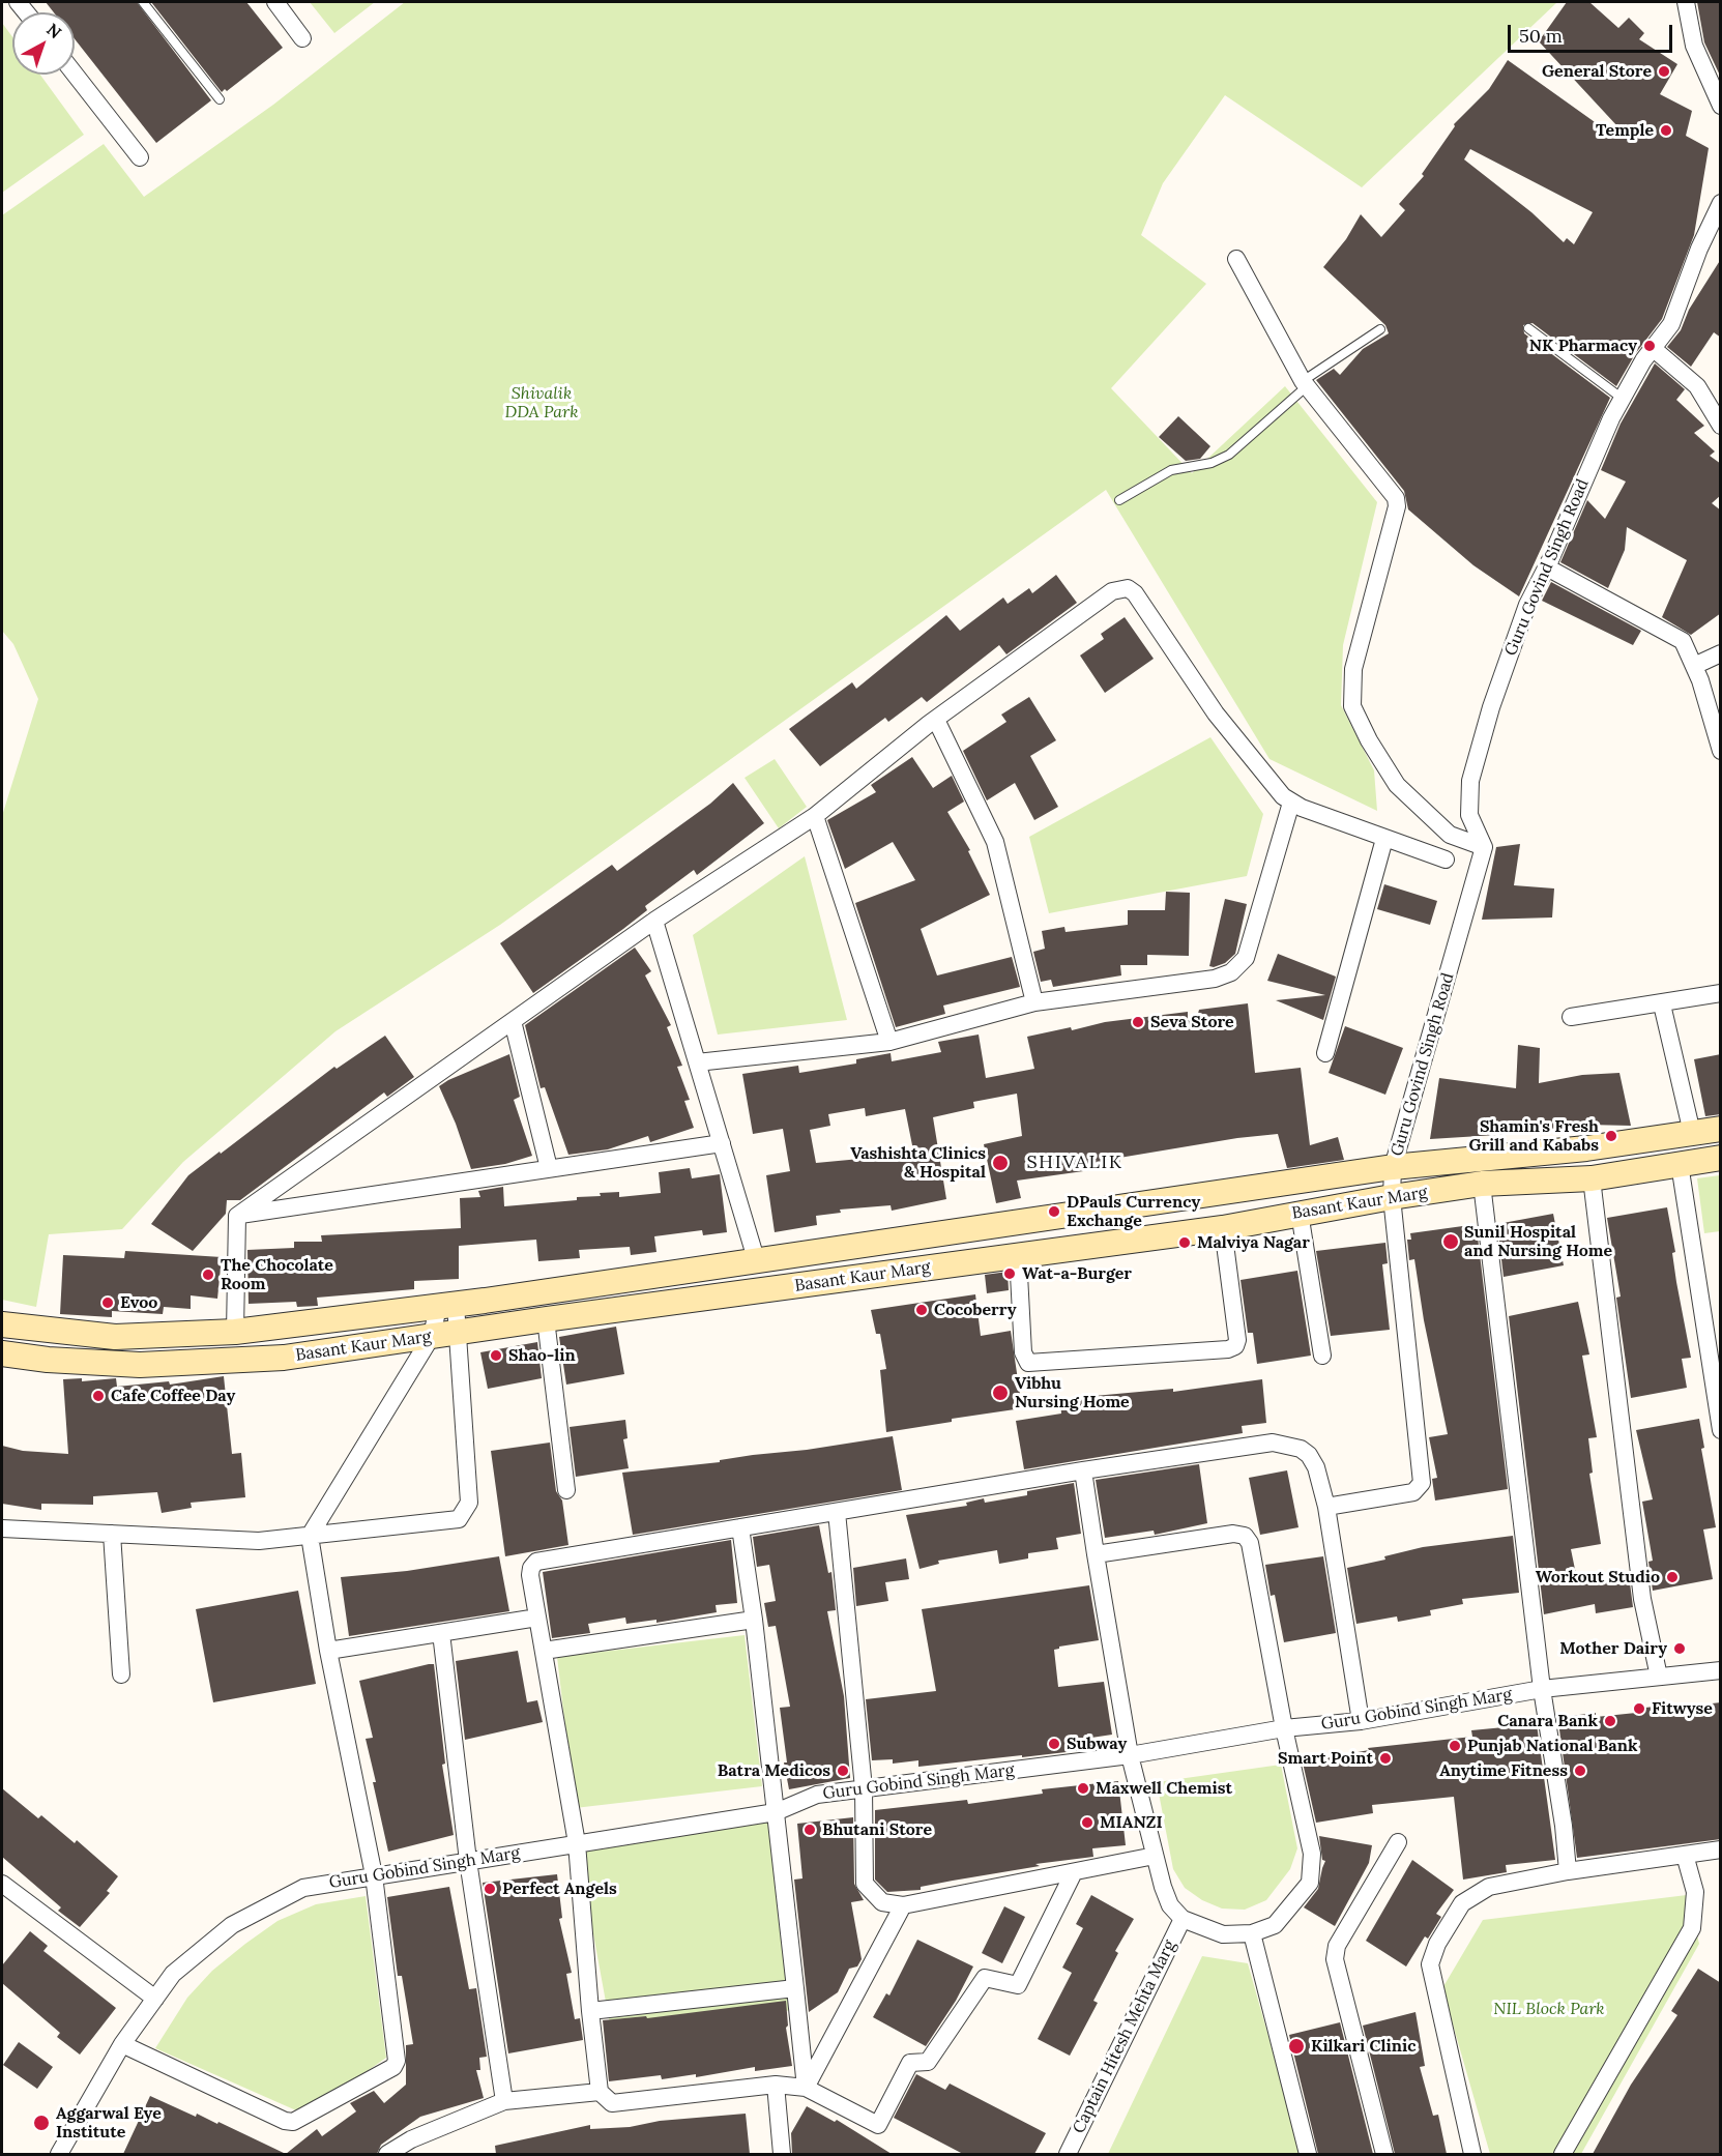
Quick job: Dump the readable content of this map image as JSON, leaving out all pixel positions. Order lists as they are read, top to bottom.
{
  "streets": {
    "main road": ["Basant Kaur Marg"],
    "street": ["Guru Govind Singh Road", "Guru Gobind Singh Marg", "Captain Hitesh Mehta Marg"]
  },
  "crossings": [
    ["Guru Govind Singh Road", "Basant Kaur Marg"]
  ],
  "districts": ["SHIVALIK"],
  "parks": ["Shivalik DDA Park", "NIL Block Park"],
  "places": [
    "General Store",
    "Temple",
    "NK Pharmacy",
    "Seva Store",
    "Shamin's Fresh Grill and Kababs",
    "Vashishta Clinics & Hospital",
    "DPauls Currency Exchange",
    "Sunil Hospital and Nursing Home",
    "Malviya Nagar",
    "Wat-a-Burger",
    "The Chocolate Room",
    "Evoo",
    "Cocoberry",
    "Shao-lin",
    "Vibhu Nursing Home",
    "Cafe Coffee Day",
    "Workout Studio",
    "Mother Dairy",
    "Fitwyse",
    "Canara Bank",
    "Subway",
    "Punjab National Bank",
    "Smart Point",
    "Batra Medicos",
    "Anytime Fitness",
    "Maxwell Chemist",
    "MIANZI",
    "Bhutani Store",
    "Perfect Angels",
    "Kilkari Clinic",
    "Aggarwal Eye Institute"
  ],
  "scale_bar": "50 m",
  "north": "top right"
}
